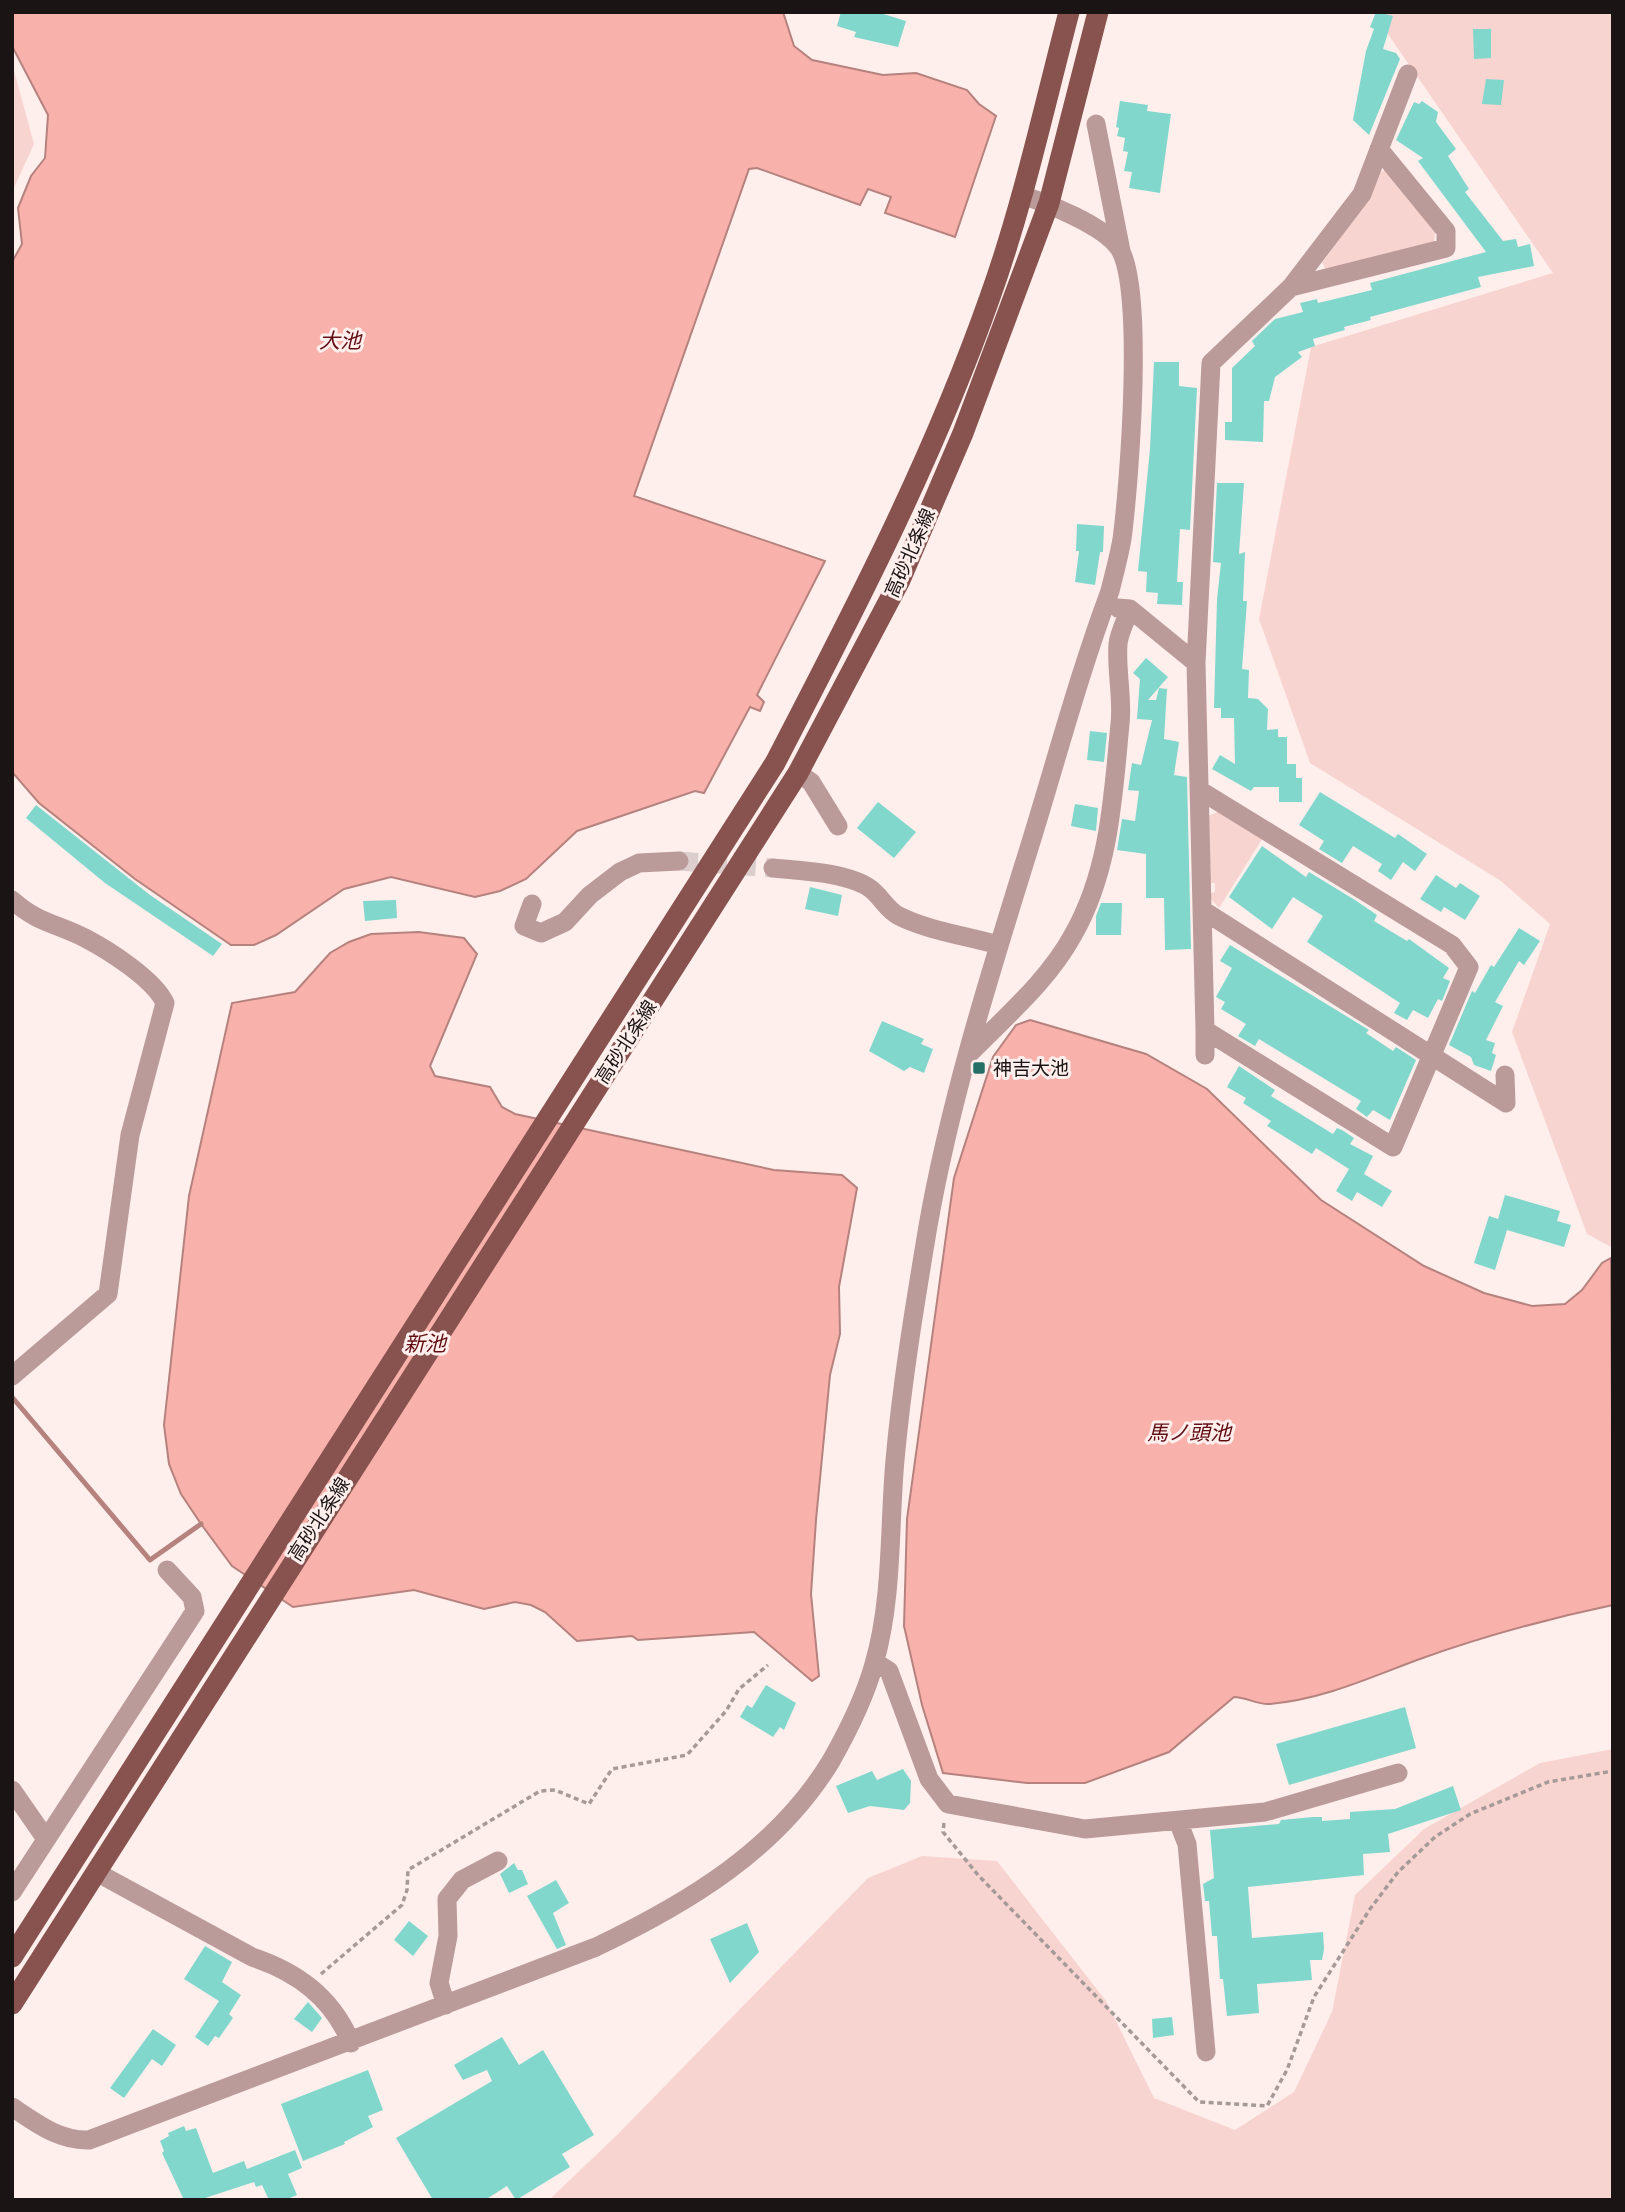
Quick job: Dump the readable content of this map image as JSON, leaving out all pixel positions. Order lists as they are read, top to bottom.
{
  "streets": {
    "main road": ["高砂北条線"]
  },
  "water": ["大池", "新池", "馬ノ頭池"],
  "places": {
    "transit": ["神吉大池"]
  }
}
